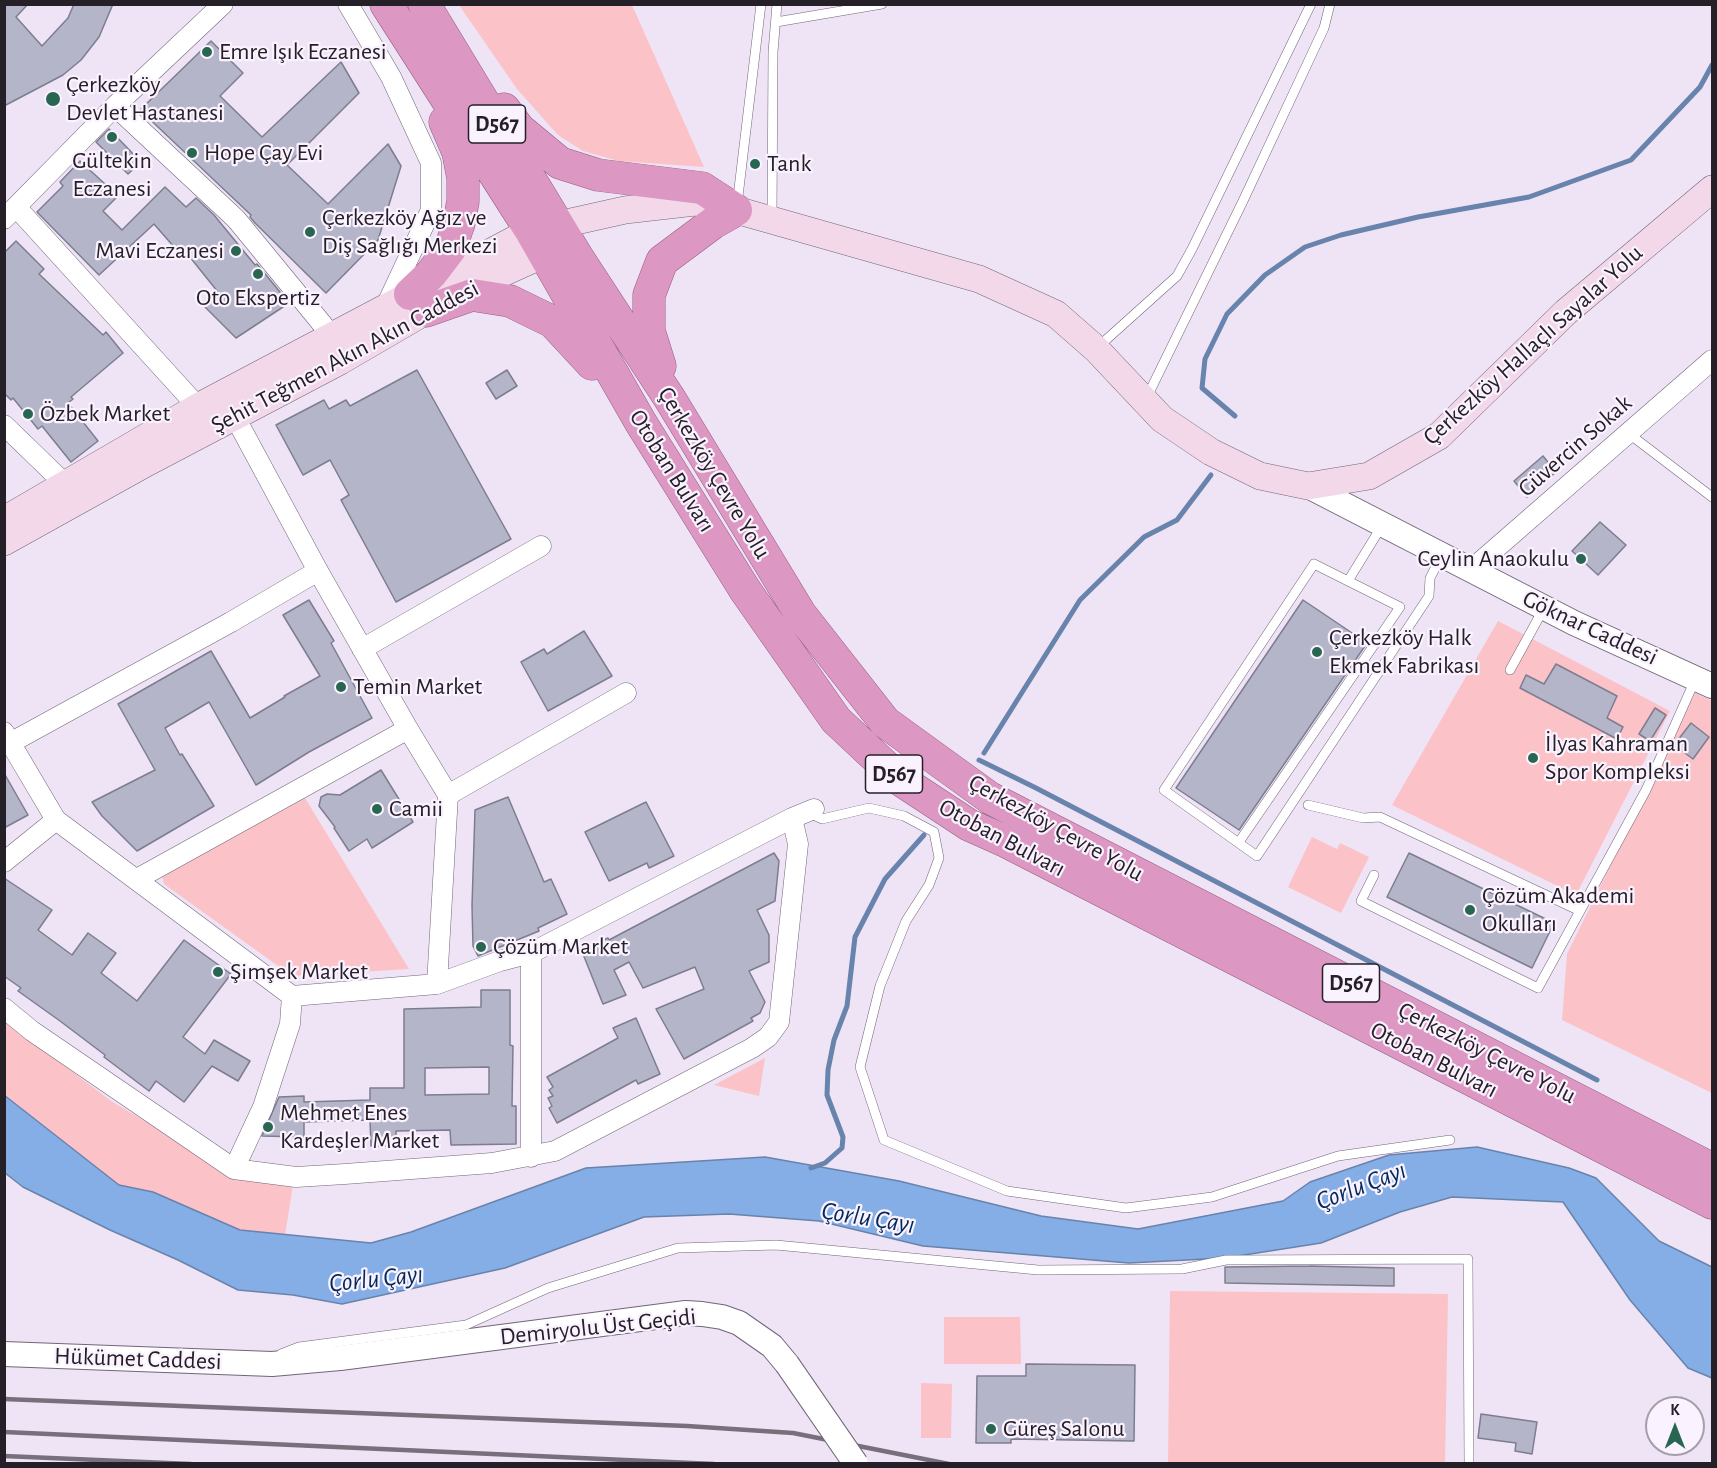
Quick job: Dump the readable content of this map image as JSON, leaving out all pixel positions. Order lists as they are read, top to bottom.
{
  "streets": {
    "highway": ["D567", "Otoban Bulvarı", "Çerkezköy Çevre Yolu"],
    "main road": ["Çerkezköy Hallaçlı Sayalar Yolu", "Şehit Teğmen Akın Akın Caddesi"],
    "street": [
      "Güvercin Sokak",
      "Göknar Caddesi",
      "Demiryolu Üst Geçidi",
      "Hükümet Caddesi"
    ]
  },
  "crossings": [
    ["Çerkezköy Hallaçlı Sayalar Yolu", "Şehit Teğmen Akın Akın Caddesi"],
    ["Çerkezköy Hallaçlı Sayalar Yolu", "Göknar Caddesi"],
    ["Şehit Teğmen Akın Akın Caddesi", "Otoban Bulvarı"],
    ["Şehit Teğmen Akın Akın Caddesi", "Çerkezköy Çevre Yolu"],
    ["Güvercin Sokak", "Göknar Caddesi"],
    ["Otoban Bulvarı", "Çerkezköy Çevre Yolu"],
    ["Demiryolu Üst Geçidi", "Hükümet Caddesi"]
  ],
  "water": ["Çorlu Çayı"],
  "places": [
    "Emre Işık Eczanesi",
    "Çerkezköy Devlet Hastanesi",
    "Gültekin Eczanesi",
    "Hope Çay Evi",
    "Tank",
    "Çerkezköy Ağız ve Diş Sağlığı Merkezi",
    "Mavi Eczanesi",
    "Oto Ekspertiz",
    "Özbek Market",
    "Ceylin Anaokulu",
    "Çerkezköy Halk Ekmek Fabrikası",
    "Temin Market",
    "İlyas Kahraman Spor Kompleksi",
    "Camii",
    "Çözüm Akademi Okulları",
    "Çözüm Market",
    "Şimşek Market",
    "Mehmet Enes Kardeşler Market",
    "Güreş Salonu"
  ],
  "north": "top"
}
